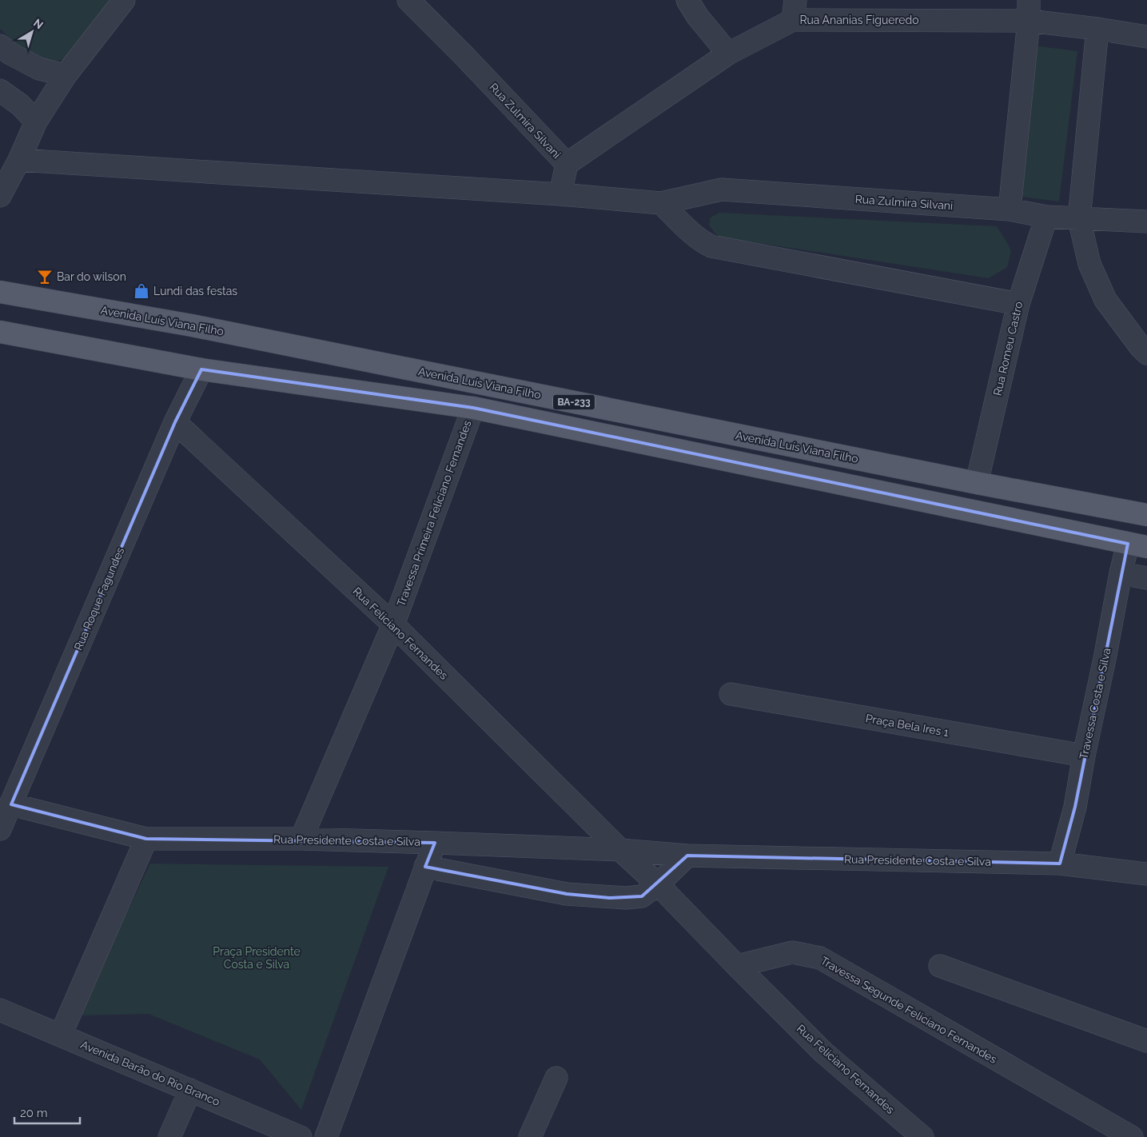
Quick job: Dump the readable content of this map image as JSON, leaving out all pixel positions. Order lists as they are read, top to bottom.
{
  "streets": {
    "main road": ["Avenida Luís Viana Filho", "BA-233"],
    "street": [
      "Rua Ananias Figueredo",
      "Rua Zulmira Silvani",
      "Rua Romeu Castro",
      "Travessa Primeira Feliciano Fernandes",
      "Rua Roque Fagundes",
      "Rua Feliciano Fernandes",
      "Travessa Costa e Silva",
      "Praça Bela Ires 1",
      "Rua Presidente Costa e Silva",
      "Travessa Segunde Feliciano Fernandes",
      "Avenida Barão do Rio Branco"
    ]
  },
  "crossings": [
    ["Rua Ananias Figueredo", "Rua Zulmira Silvani"],
    ["Rua Zulmira Silvani", "Rua Romeu Castro"],
    ["Avenida Luís Viana Filho", "Rua Romeu Castro"],
    ["BA-233", "Travessa Primeira Feliciano Fernandes"],
    ["BA-233", "Rua Roque Fagundes"],
    ["BA-233", "Travessa Costa e Silva"],
    ["Travessa Primeira Feliciano Fernandes", "Rua Feliciano Fernandes"],
    ["Travessa Primeira Feliciano Fernandes", "Rua Presidente Costa e Silva"],
    ["Rua Roque Fagundes", "Rua Feliciano Fernandes"],
    ["Rua Roque Fagundes", "Rua Presidente Costa e Silva"],
    ["Rua Feliciano Fernandes", "Rua Presidente Costa e Silva"],
    ["Rua Feliciano Fernandes", "Travessa Segunde Feliciano Fernandes"],
    ["Travessa Costa e Silva", "Praça Bela Ires 1"],
    ["Travessa Costa e Silva", "Rua Presidente Costa e Silva"]
  ],
  "parks": ["Praça Presidente Costa e Silva"],
  "places": {
    "bar": ["Bar do wilson"],
    "shop": ["Lundi das festas"]
  },
  "scale_bar": "20 m",
  "north": "top right"
}
